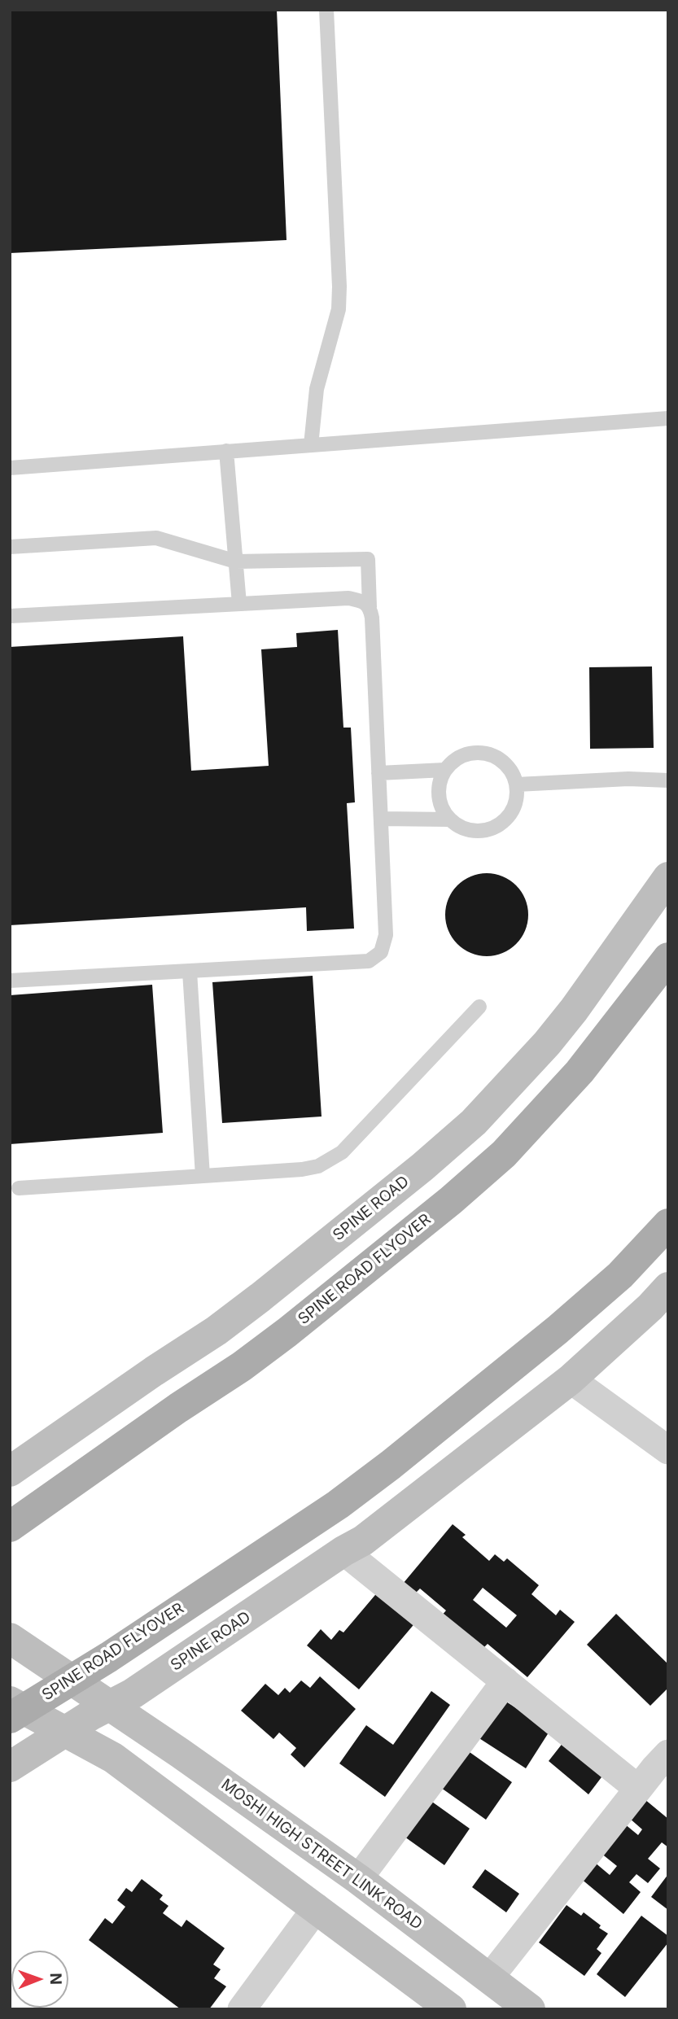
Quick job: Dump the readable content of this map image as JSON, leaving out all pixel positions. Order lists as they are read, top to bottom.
{
  "streets": {
    "main road": ["SPINE ROAD FLYOVER"],
    "street": ["SPINE ROAD", "MOSHI HIGH STREET LINK ROAD"]
  },
  "crossings": [
    ["SPINE ROAD", "MOSHI HIGH STREET LINK ROAD"]
  ],
  "north": "right"
}
